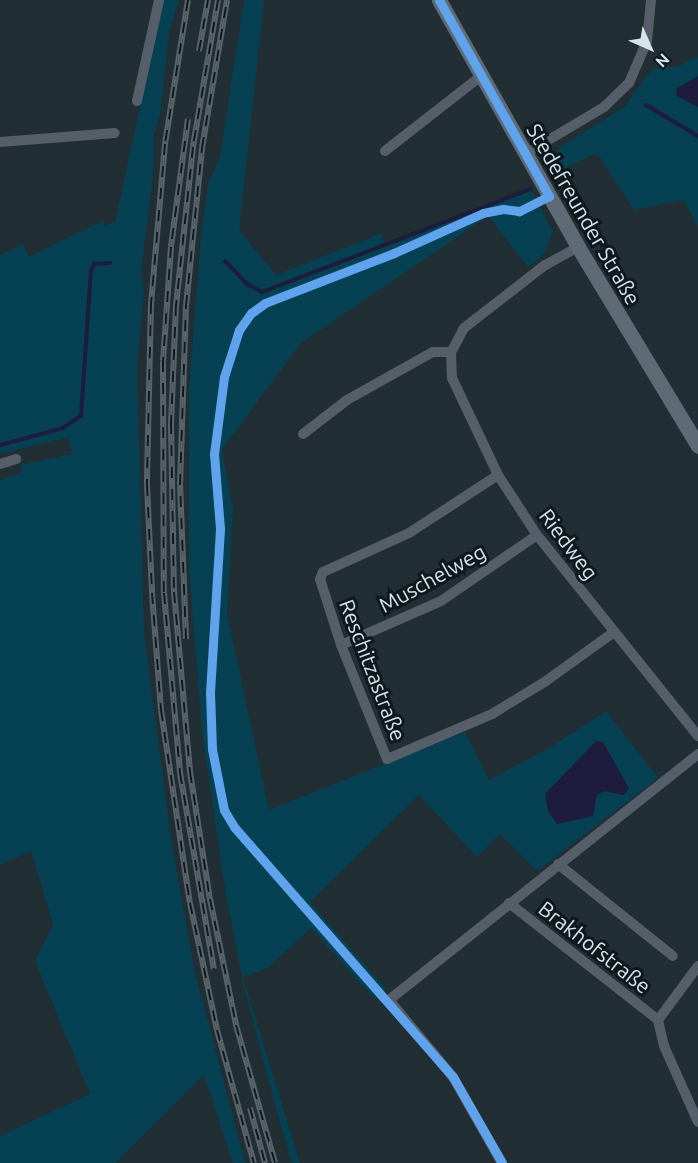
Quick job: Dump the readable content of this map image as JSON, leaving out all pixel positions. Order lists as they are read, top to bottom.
{
  "streets": {
    "street": [
      "Stedefreunder Straße",
      "Riedweg",
      "Muschelweg",
      "Reschitzastraße",
      "Brakhofstraße"
    ]
  },
  "crossings": [
    ["Riedweg", "Muschelweg"],
    ["Riedweg", "Reschitzastraße"],
    ["Muschelweg", "Reschitzastraße"]
  ],
  "north": "bottom right"
}
